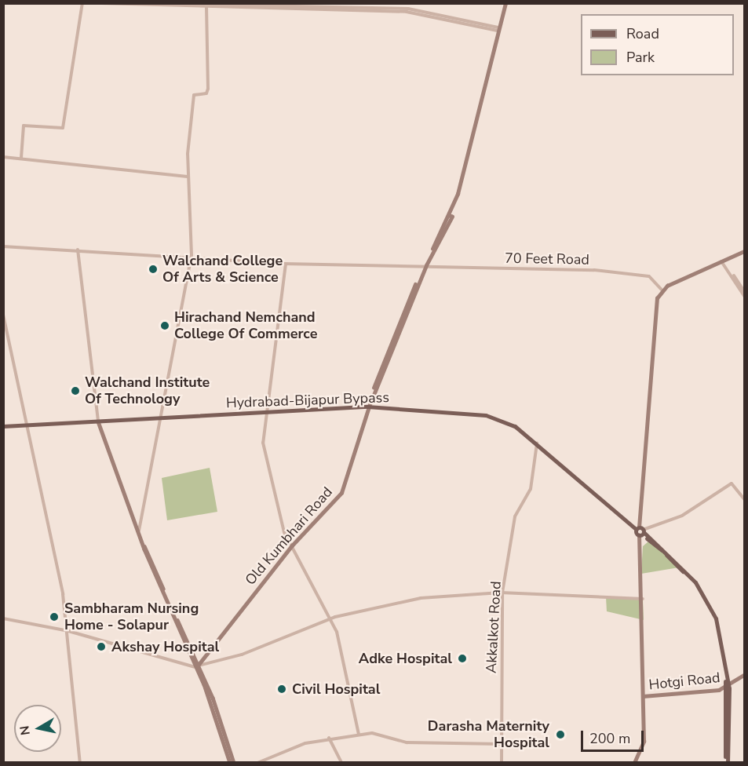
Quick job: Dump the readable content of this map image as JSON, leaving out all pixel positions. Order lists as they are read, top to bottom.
{
  "streets": {
    "main road": ["Hydrabad-Bijapur Bypass", "Old Kumbhari Road", "Hotgi Road"],
    "street": ["70 Feet Road", "Akkalkot Road"]
  },
  "crossings": [
    ["70 Feet Road", "Old Kumbhari Road"],
    ["Hydrabad-Bijapur Bypass", "Old Kumbhari Road"],
    ["Hydrabad-Bijapur Bypass", "Akkalkot Road"],
    ["Hydrabad-Bijapur Bypass", "Hotgi Road"]
  ],
  "places": [
    "Walchand College Of Arts & Science",
    "Hirachand Nemchand College Of Commerce",
    "Walchand Institute Of Technology",
    "Sambharam Nursing Home - Solapur",
    "Akshay Hospital",
    "Adke Hospital",
    "Civil Hospital",
    "Darasha Maternity Hospital"
  ],
  "legend": ["Road", "Park"],
  "scale_bar": "200 m",
  "north": "left"
}
